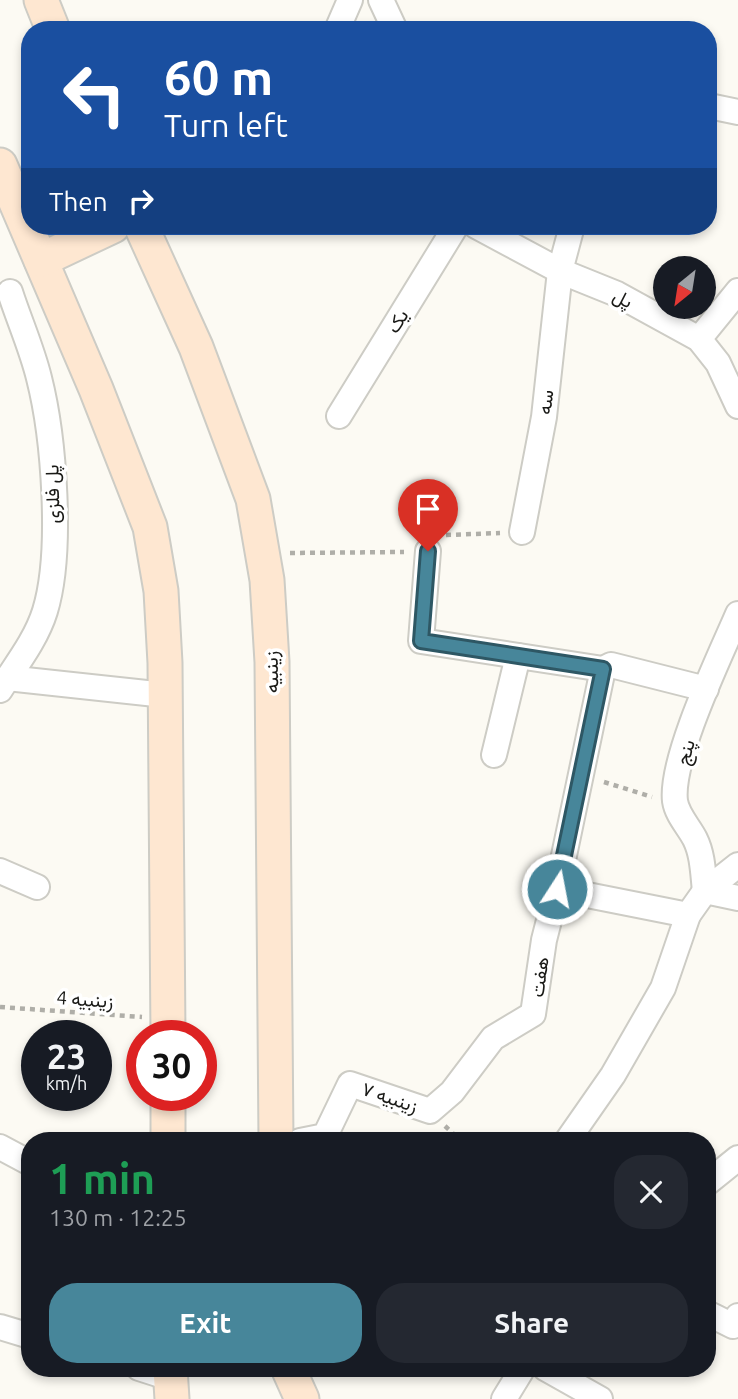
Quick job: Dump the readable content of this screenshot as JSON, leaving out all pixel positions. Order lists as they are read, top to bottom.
{
  "streets": {
    "main road": ["زینبیه"],
    "street": [
      "پل",
      "یک",
      "سه",
      "پل فلزی",
      "پنج",
      "هفت",
      "زینبیه ۷"
    ],
    "path": ["زینبیه 4"]
  },
  "crossings": [
    ["پل", "سه"],
    ["هفت", "زینبیه ۷"]
  ],
  "north": "bottom left",
  "page": {
    "turn": ["60 m", "Turn left"],
    "then": "Then",
    "speed": "23 km/h",
    "limit": "30",
    "heading": ["1 min", "130 m · 12:25"],
    "buttons": ["Exit", "Share"]
  }
}
